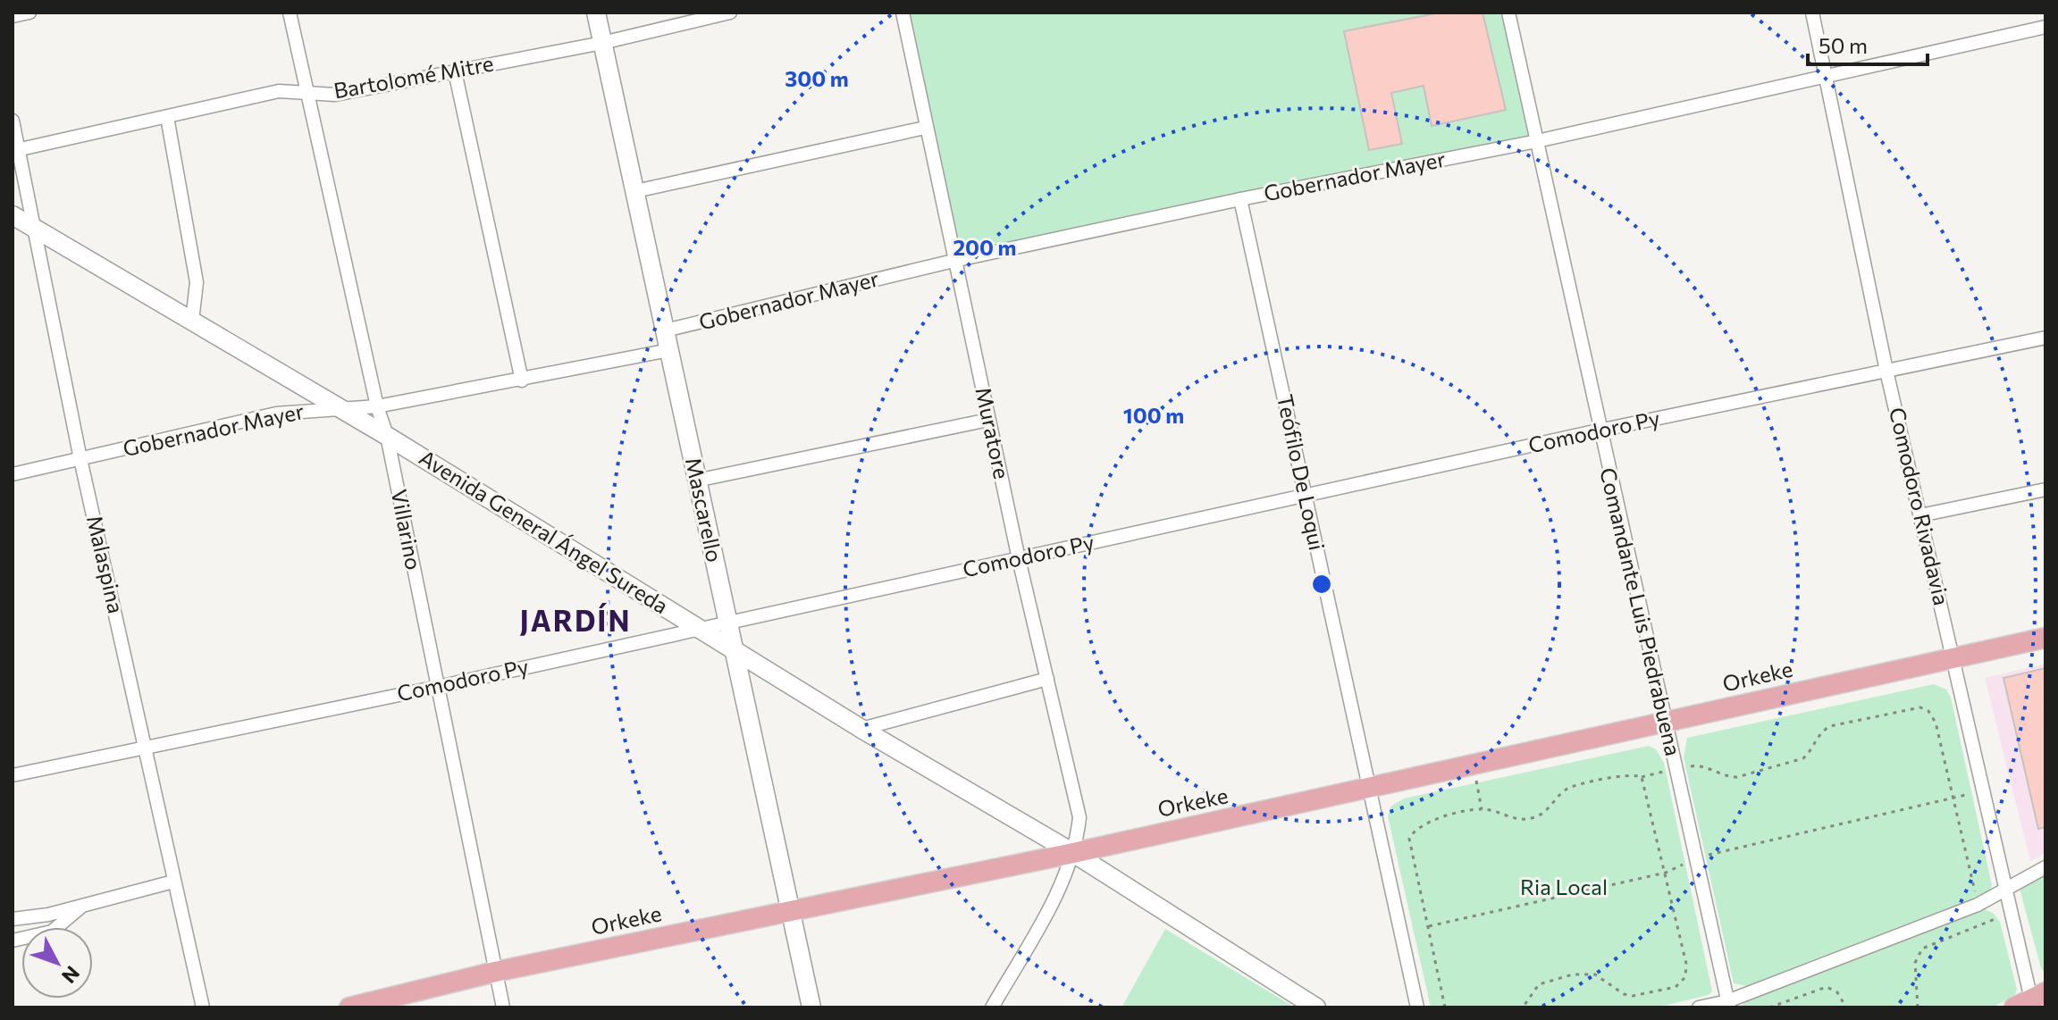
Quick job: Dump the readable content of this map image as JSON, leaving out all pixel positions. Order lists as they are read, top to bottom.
{
  "streets": {
    "main road": ["Mascarello", "Avenida General Ángel Sureda", "Orkeke"],
    "street": [
      "Bartolomé Mitre",
      "Gobernador Mayer",
      "Comodoro Py",
      "Muratore",
      "Teófilo De Loqui",
      "Comodoro Rivadavia",
      "Villarino",
      "Malaspina",
      "Comandante Luis Piedrabuena"
    ]
  },
  "crossings": [
    ["Bartolomé Mitre", "Mascarello"],
    ["Bartolomé Mitre", "Villarino"],
    ["Bartolomé Mitre", "Malaspina"],
    ["Gobernador Mayer", "Muratore"],
    ["Gobernador Mayer", "Teófilo De Loqui"],
    ["Gobernador Mayer", "Comodoro Rivadavia"],
    ["Gobernador Mayer", "Mascarello"],
    ["Gobernador Mayer", "Villarino"],
    ["Gobernador Mayer", "Avenida General Ángel Sureda"],
    ["Gobernador Mayer", "Malaspina"],
    ["Gobernador Mayer", "Comandante Luis Piedrabuena"],
    ["Comodoro Py", "Muratore"],
    ["Comodoro Py", "Teófilo De Loqui"],
    ["Comodoro Py", "Comodoro Rivadavia"],
    ["Comodoro Py", "Mascarello"],
    ["Comodoro Py", "Villarino"],
    ["Comodoro Py", "Avenida General Ángel Sureda"],
    ["Comodoro Py", "Malaspina"],
    ["Comodoro Py", "Comandante Luis Piedrabuena"],
    ["Muratore", "Avenida General Ángel Sureda"],
    ["Muratore", "Orkeke"],
    ["Teófilo De Loqui", "Orkeke"],
    ["Comodoro Rivadavia", "Orkeke"],
    ["Mascarello", "Avenida General Ángel Sureda"],
    ["Mascarello", "Orkeke"],
    ["Villarino", "Avenida General Ángel Sureda"],
    ["Villarino", "Orkeke"],
    ["Avenida General Ángel Sureda", "Malaspina"],
    ["Avenida General Ángel Sureda", "Orkeke"],
    ["Comandante Luis Piedrabuena", "Orkeke"]
  ],
  "districts": ["JARDÍN"],
  "parks": ["Ria Local"],
  "scale_bar": "50 m",
  "north": "bottom right",
  "rings": ["300 m", "200 m", "100 m"]
}
